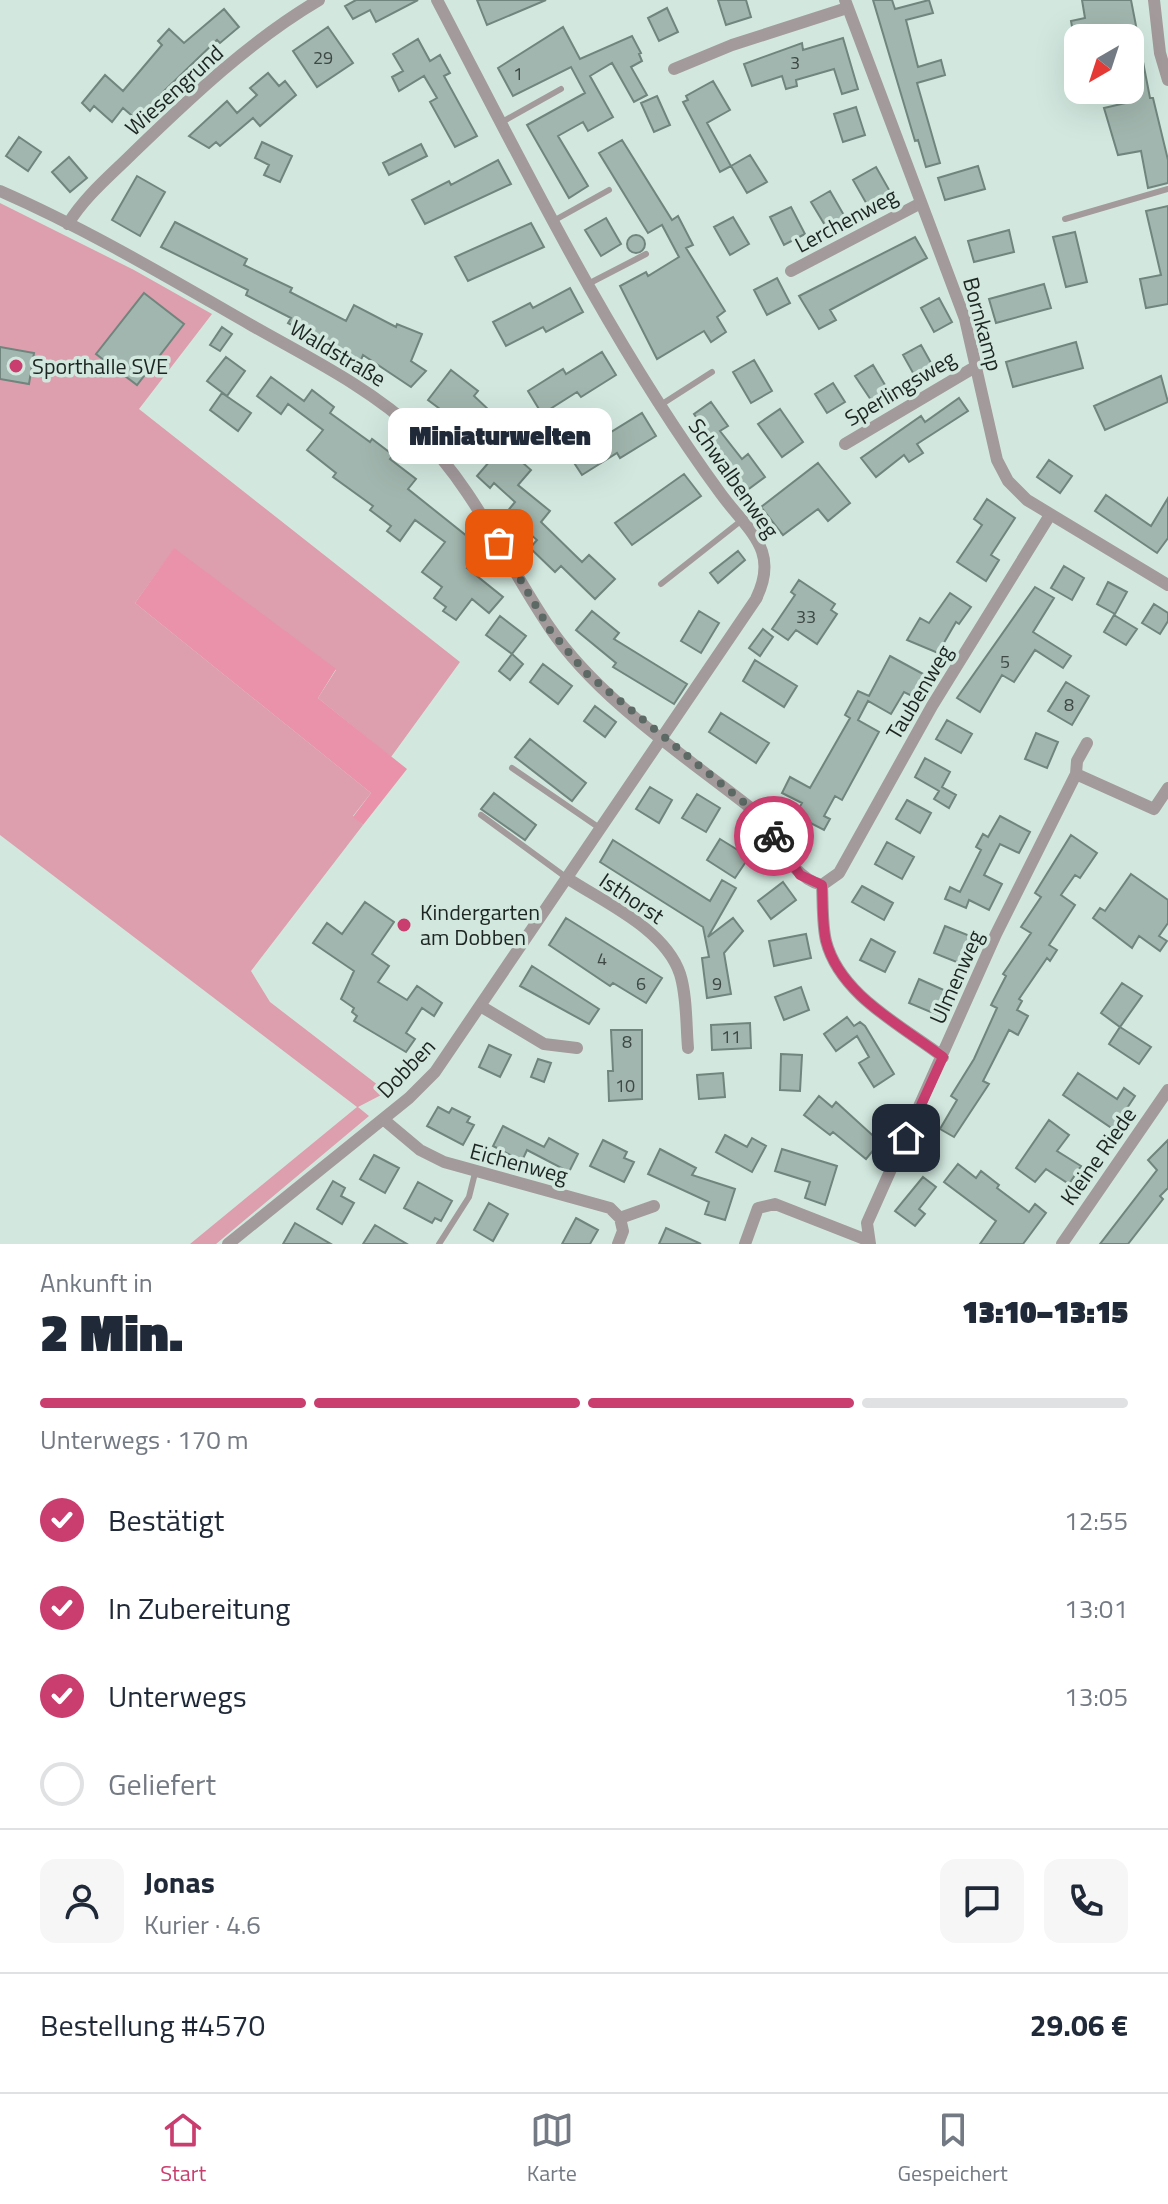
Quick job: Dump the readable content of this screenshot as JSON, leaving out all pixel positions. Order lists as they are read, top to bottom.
{
  "streets": {
    "street": [
      "Wiesengrund",
      "Lerchenweg",
      "Bornkamp",
      "Waldstraße",
      "Sperlingsweg",
      "Schwalbenweg",
      "Taubenweg",
      "Isthorst",
      "Ulmenweg",
      "Dobben",
      "Kleine Riede",
      "Eichenweg"
    ]
  },
  "crossings": [
    ["Wiesengrund", "Waldstraße"],
    ["Lerchenweg", "Bornkamp"],
    ["Bornkamp", "Sperlingsweg"],
    ["Bornkamp", "Taubenweg"],
    ["Waldstraße", "Schwalbenweg"],
    ["Waldstraße", "Taubenweg"],
    ["Waldstraße", "Dobben"],
    ["Schwalbenweg", "Dobben"],
    ["Isthorst", "Dobben"],
    ["Dobben", "Eichenweg"]
  ],
  "places": ["Sporthalle SVE", "Miniaturwelten", "Kindergarten am Dobben"],
  "house_numbers": [
    "29",
    "3",
    "1",
    "33",
    "5",
    "8",
    "4",
    "6",
    "9",
    "11",
    "8",
    "10"
  ],
  "north": "bottom left",
  "page": {
    "bubble": "Miniaturwelten",
    "heading": ["2 Min.", "Ankunft in", "13:10–13:15"],
    "panel": [
      "Jonas",
      "Kurier · 4.6",
      "Bestellung #4570",
      "29.06 €"
    ],
    "bar": "Unterwegs · 170 m",
    "list": [
      ["Bestätigt", "12:55"],
      ["In Zubereitung", "13:01"],
      ["Unterwegs", "13:05"],
      "Geliefert"
    ],
    "tabs": ["Start", "Karte", "Gespeichert"]
  }
}
